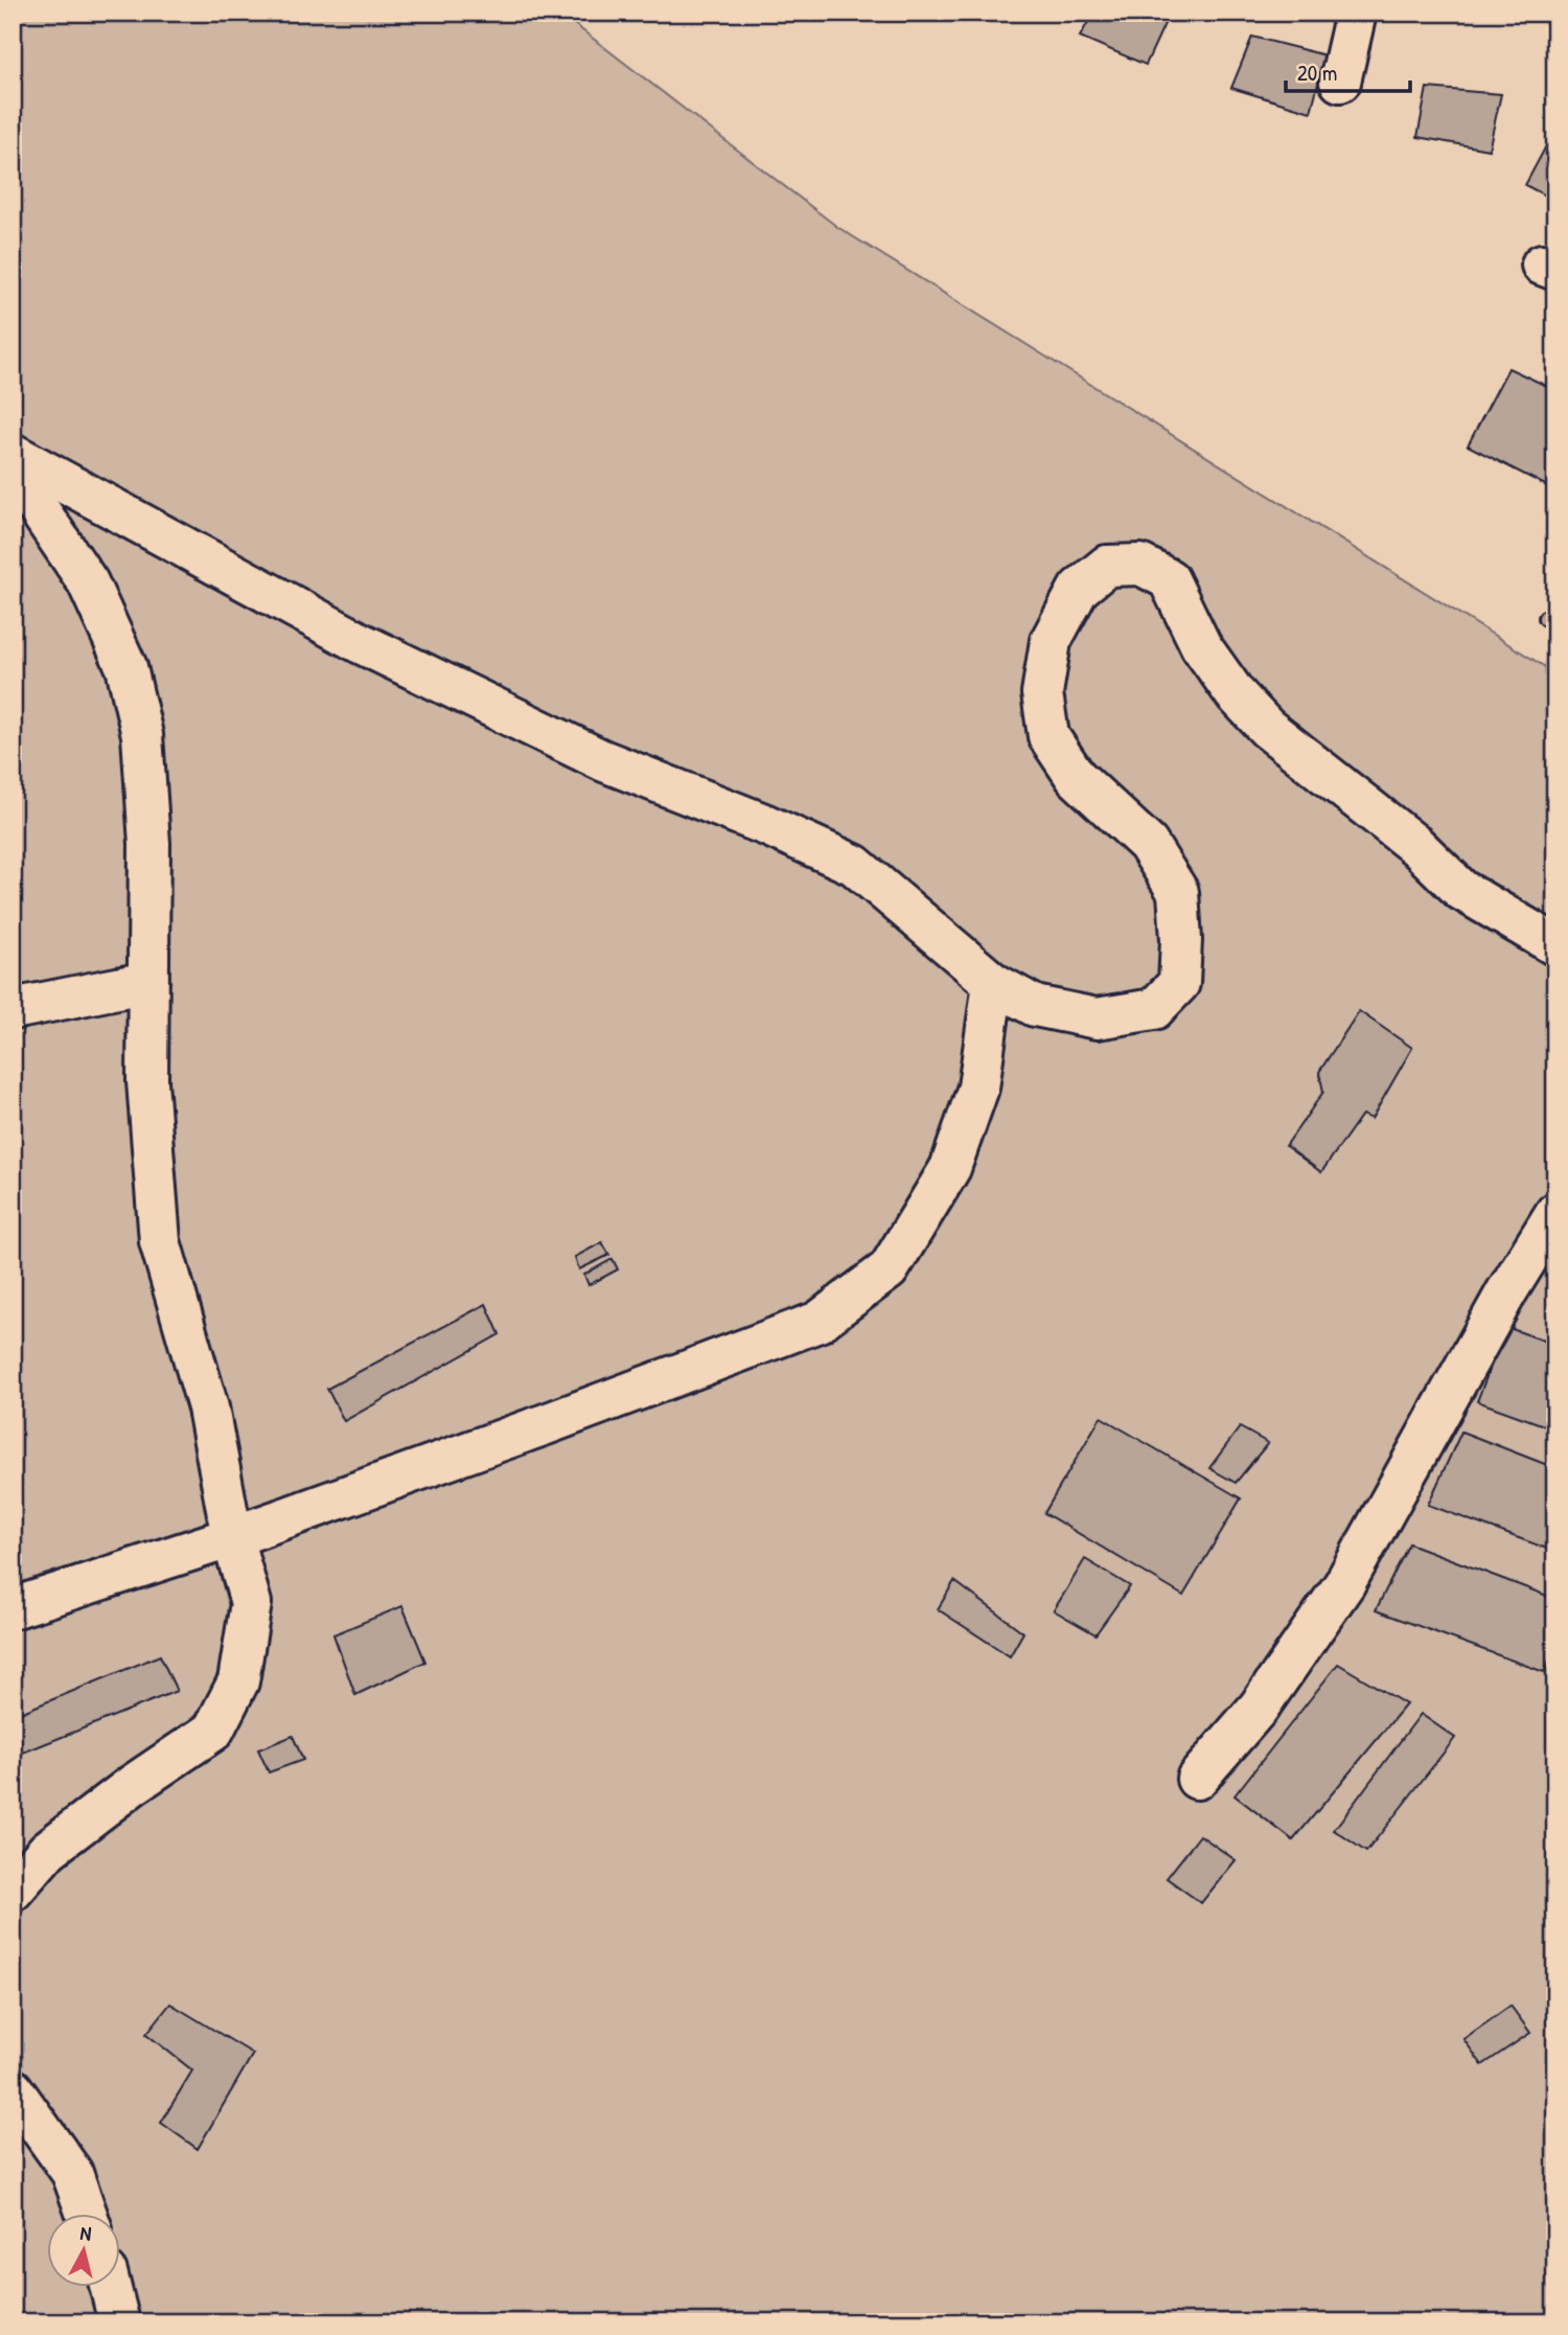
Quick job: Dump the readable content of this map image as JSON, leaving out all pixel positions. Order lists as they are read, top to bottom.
{
  "scale_bar": "20 m",
  "north": "top"
}
